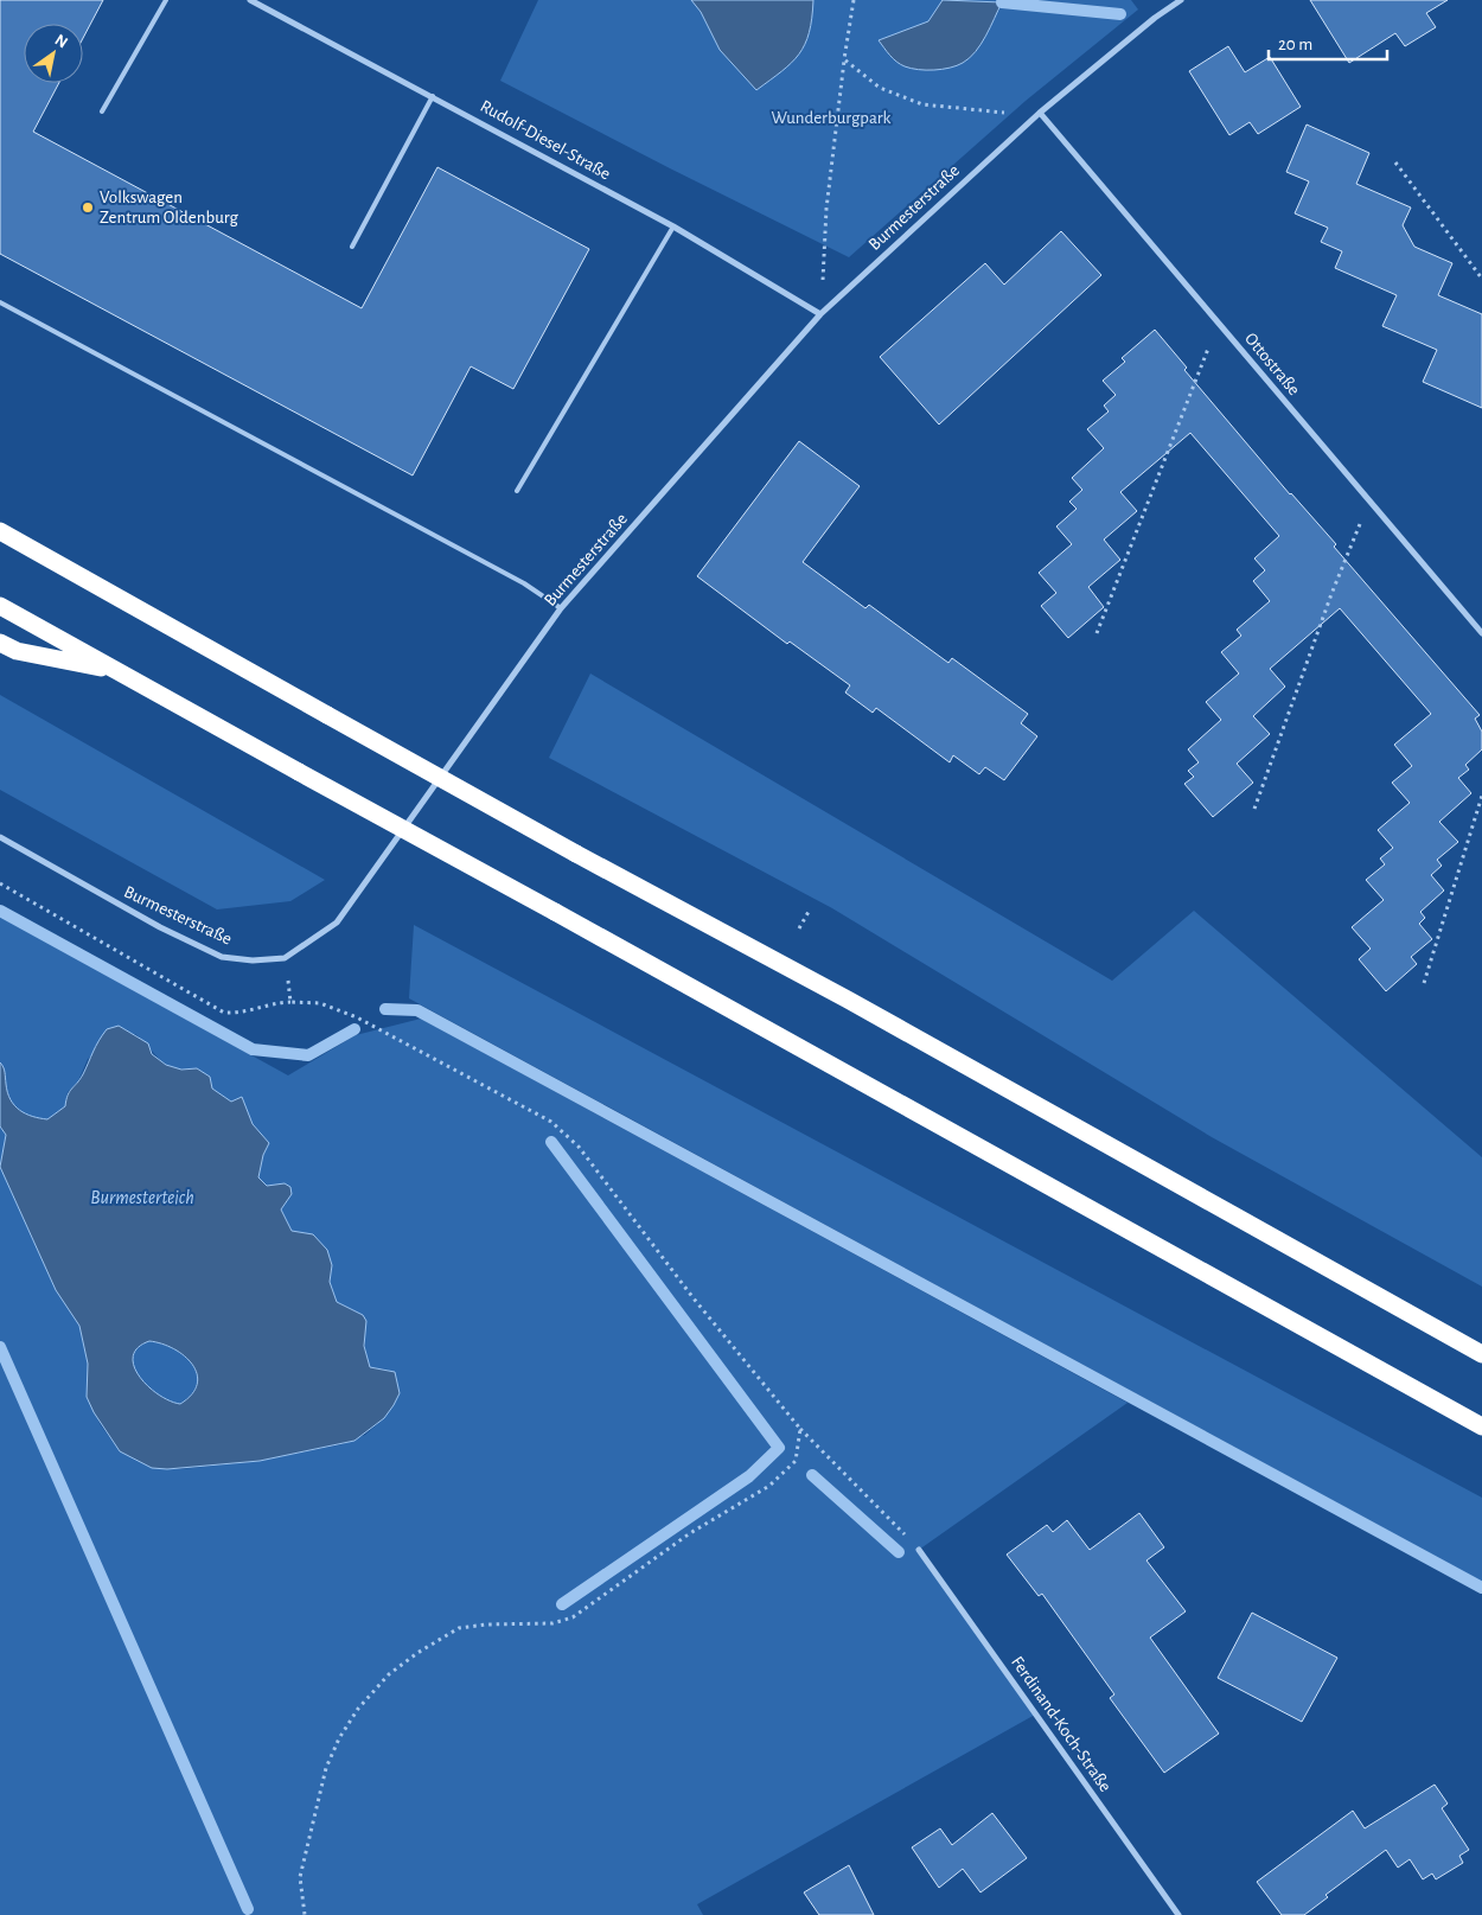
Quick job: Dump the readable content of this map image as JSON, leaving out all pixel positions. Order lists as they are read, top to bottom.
{
  "streets": {
    "street": [
      "Rudolf-Diesel-Straße",
      "Burmesterstraße",
      "Ottostraße",
      "Ferdinand-Koch-Straße"
    ]
  },
  "crossings": [
    ["Rudolf-Diesel-Straße", "Burmesterstraße"],
    ["Burmesterstraße", "Ottostraße"]
  ],
  "water": ["Burmesterteich"],
  "parks": ["Wunderburgpark"],
  "places": ["Volkswagen Zentrum Oldenburg"],
  "scale_bar": "20 m",
  "north": "top right"
}
